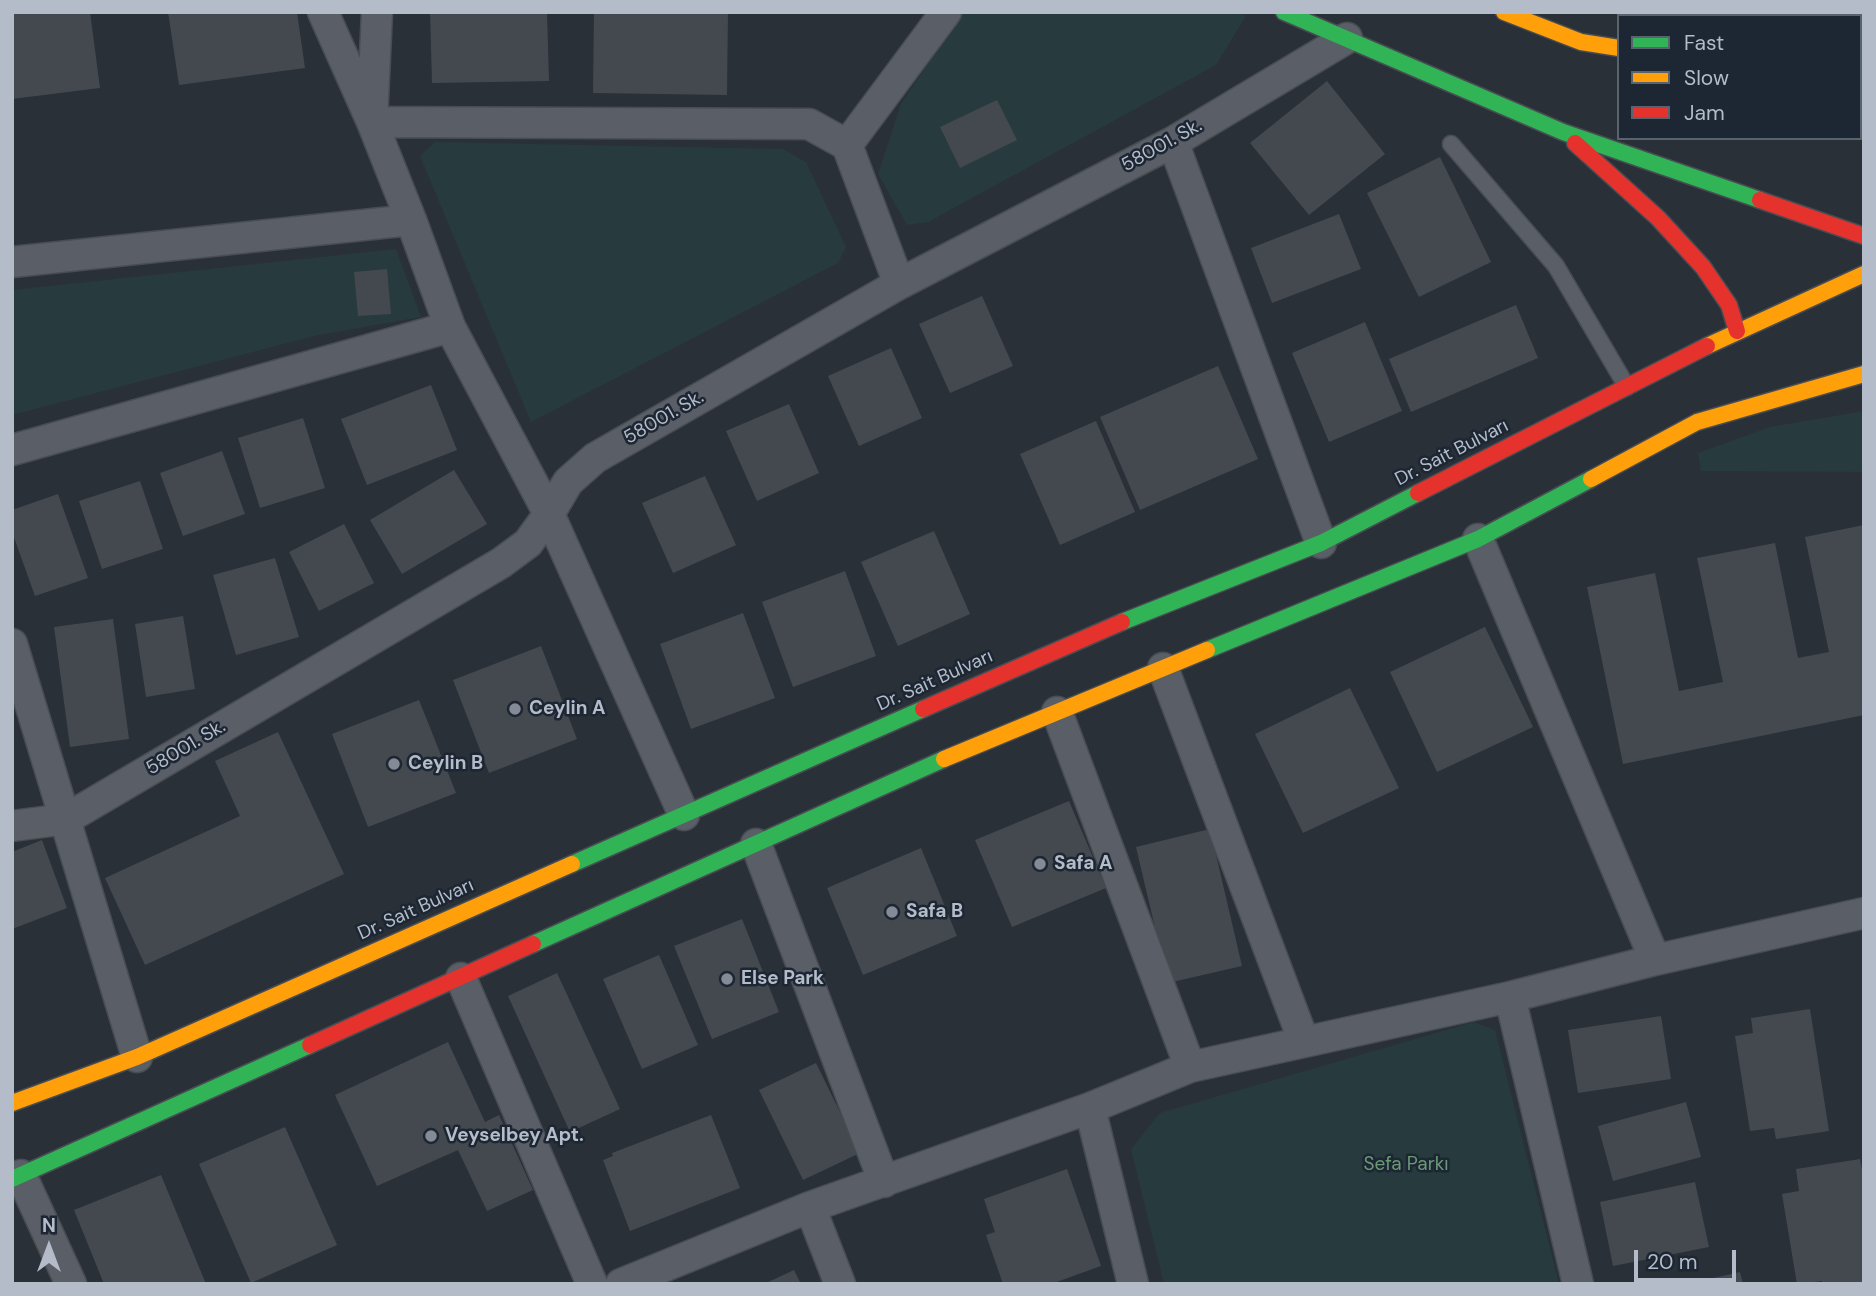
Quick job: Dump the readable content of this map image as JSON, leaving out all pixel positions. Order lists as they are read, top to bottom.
{
  "streets": {
    "main road": ["Dr. Sait Bulvarı"],
    "street": ["58001. Sk."]
  },
  "parks": ["Sefa Parkı"],
  "places": [
    "Ceylin A",
    "Ceylin B",
    "Safa A",
    "Safa B",
    "Else Park",
    "Veyselbey Apt."
  ],
  "legend": ["Fast", "Slow", "Jam"],
  "scale_bar": "20 m",
  "north": "top"
}
